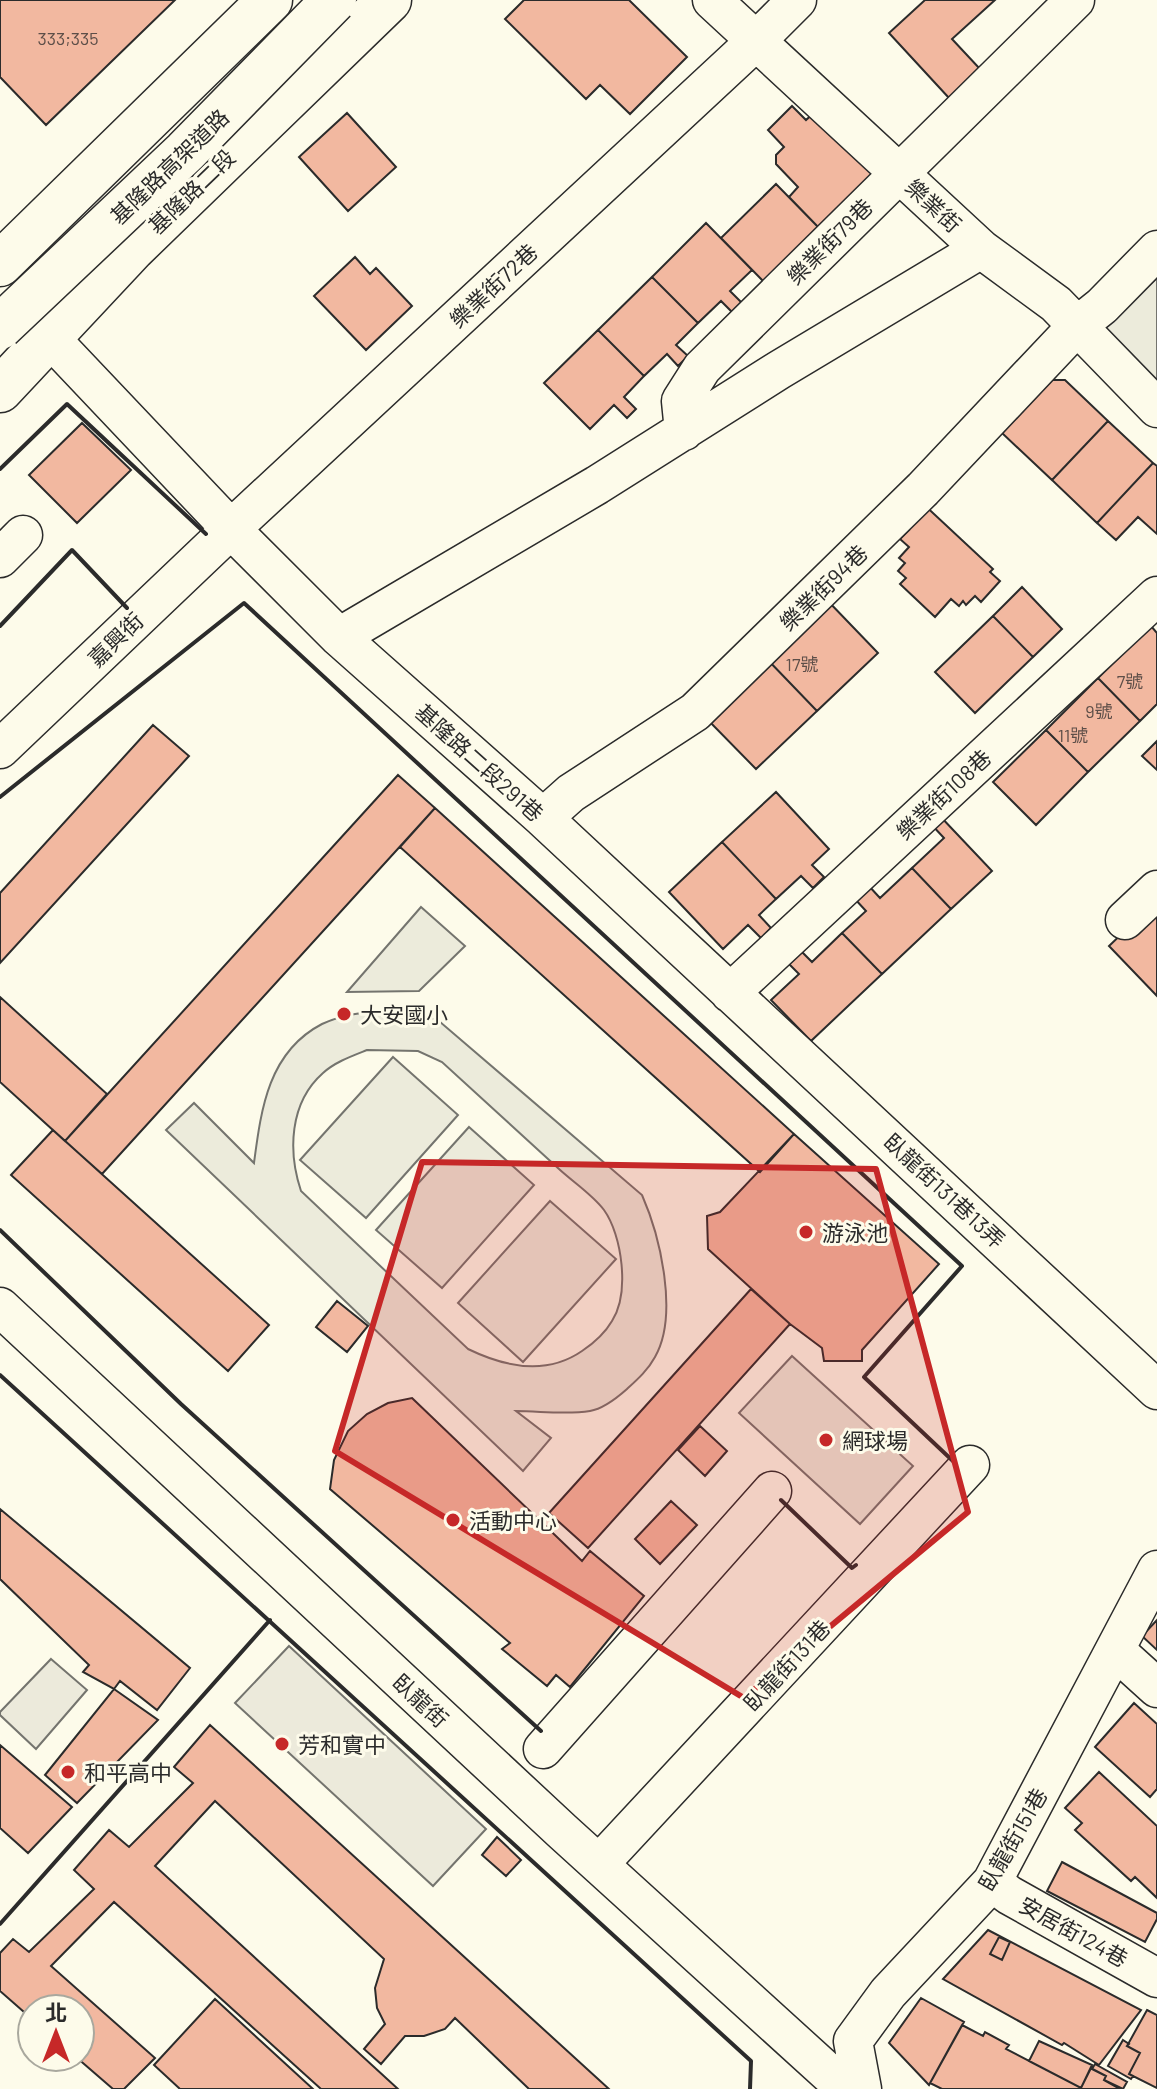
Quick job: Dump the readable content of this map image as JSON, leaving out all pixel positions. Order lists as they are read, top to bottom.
{
  "streets": {
    "main road": ["基隆路高架道路", "基隆路二段"],
    "street": [
      "樂業街",
      "樂業街79巷",
      "樂業街72巷",
      "樂業街94巷",
      "嘉興街",
      "基隆路二段291巷",
      "樂業街108巷",
      "臥龍街131巷13弄",
      "臥龍街131巷",
      "臥龍街",
      "臥龍街151巷",
      "安居街124巷"
    ]
  },
  "crossings": [
    ["基隆路二段", "基隆路二段291巷"],
    ["樂業街", "樂業街79巷"],
    ["樂業街", "樂業街72巷"],
    ["樂業街", "樂業街94巷"],
    ["樂業街72巷", "嘉興街"],
    ["樂業街72巷", "基隆路二段291巷"],
    ["樂業街94巷", "基隆路二段291巷"],
    ["嘉興街", "基隆路二段291巷"],
    ["基隆路二段291巷", "樂業街108巷"],
    ["基隆路二段291巷", "臥龍街131巷13弄"],
    ["樂業街108巷", "臥龍街131巷13弄"],
    ["臥龍街131巷", "臥龍街"],
    ["臥龍街151巷", "安居街124巷"]
  ],
  "places": [
    "大安國小",
    "游泳池",
    "網球場",
    "活動中心",
    "芳和實中",
    "和平高中"
  ],
  "house_numbers": [
    "333;335",
    "17號",
    "7號",
    "9號",
    "11號"
  ],
  "north": "top"
}
